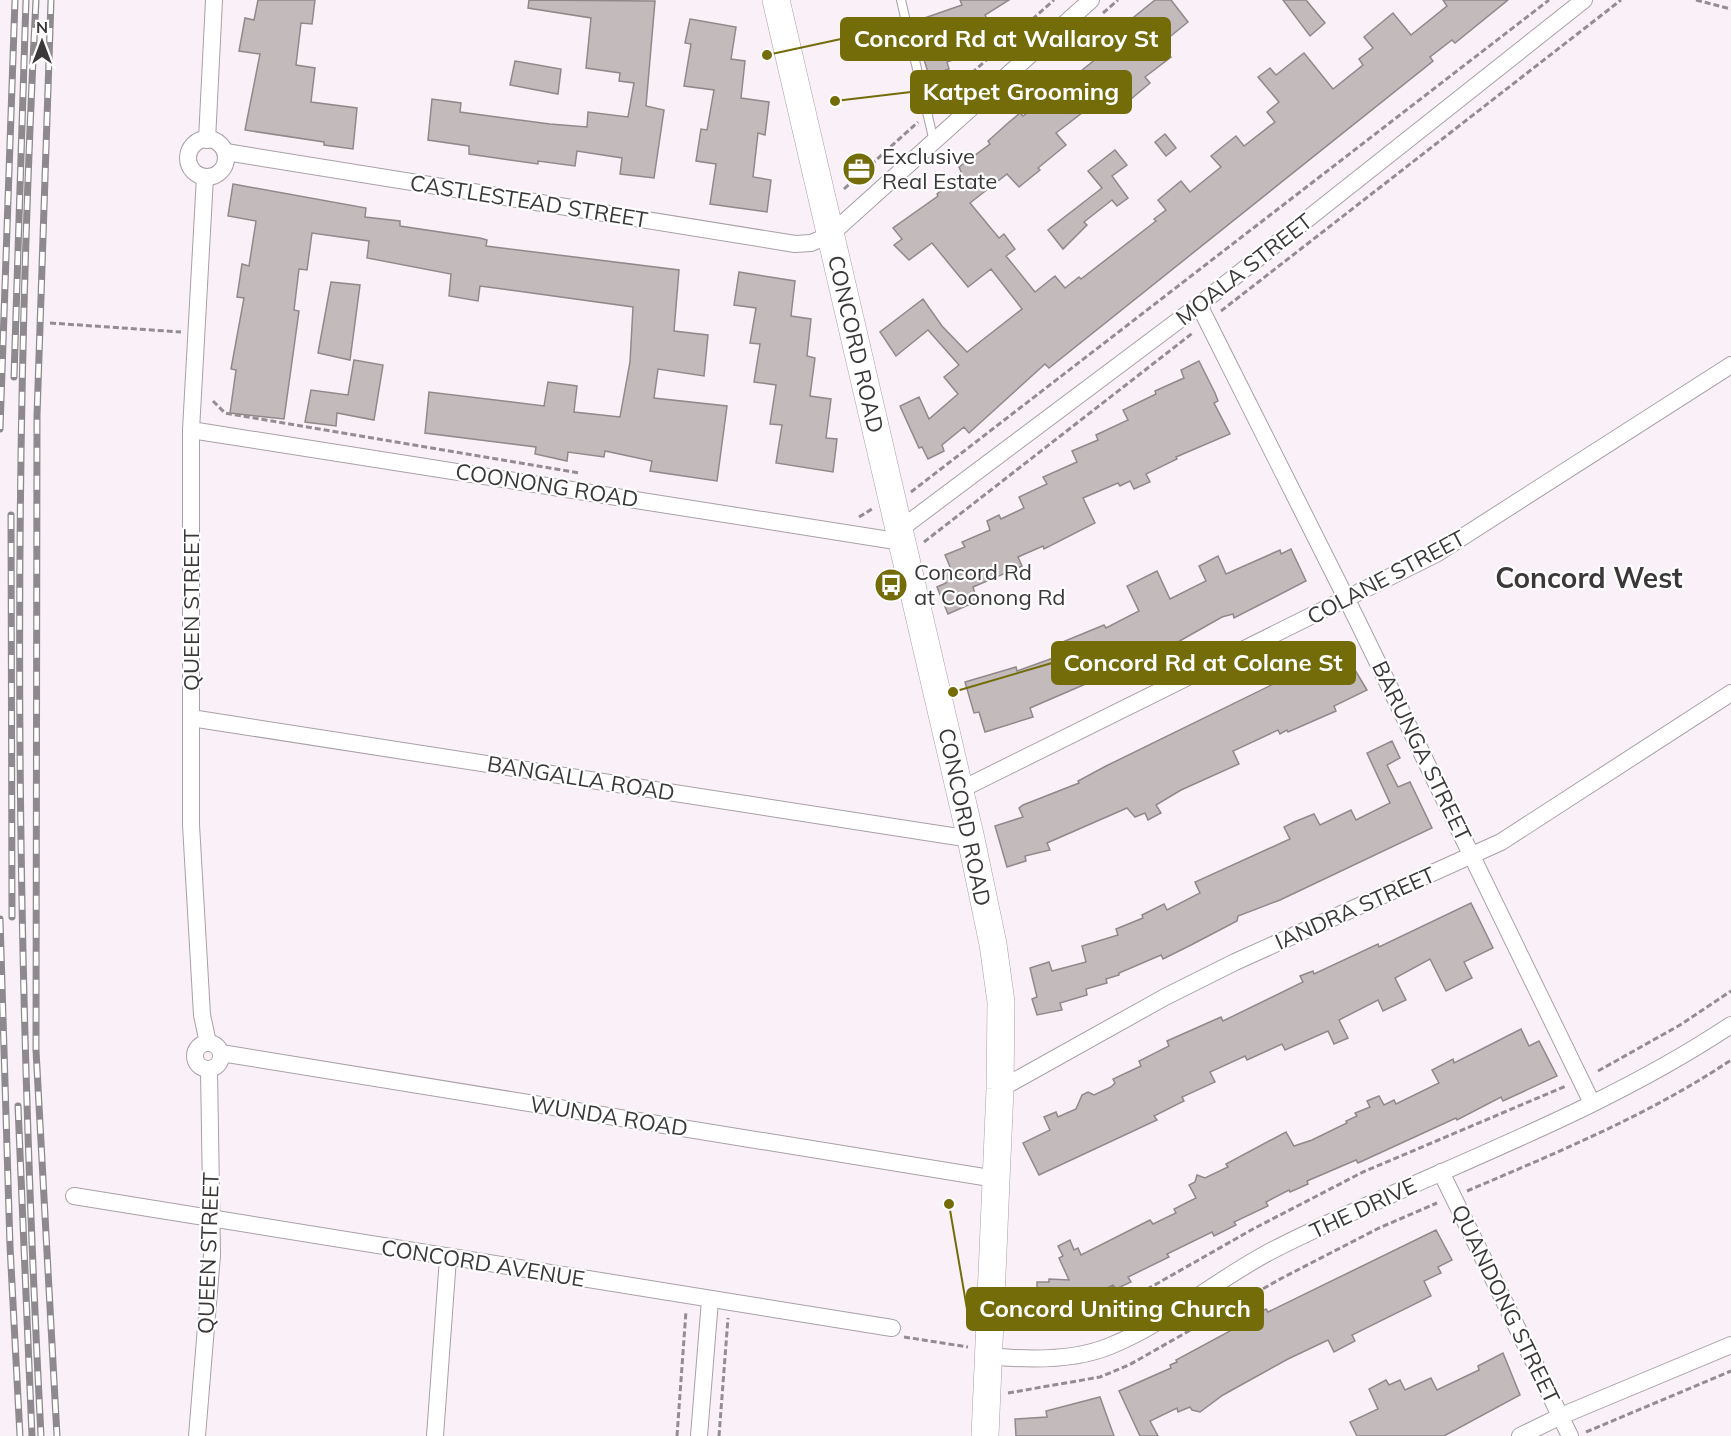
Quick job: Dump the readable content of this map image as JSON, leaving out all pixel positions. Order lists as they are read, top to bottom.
{
  "streets": {
    "main road": ["CONCORD ROAD"],
    "street": [
      "CASTLESTEAD STREET",
      "MOALA STREET",
      "COONONG ROAD",
      "COLANE STREET",
      "QUEEN STREET",
      "BARUNGA STREET",
      "BANGALLA ROAD",
      "IANDRA STREET",
      "WUNDA ROAD",
      "THE DRIVE",
      "CONCORD AVENUE",
      "QUANDONG STREET"
    ]
  },
  "crossings": [
    ["CASTLESTEAD STREET", "CONCORD ROAD"],
    ["CASTLESTEAD STREET", "QUEEN STREET"],
    ["MOALA STREET", "CONCORD ROAD"],
    ["MOALA STREET", "COONONG ROAD"],
    ["MOALA STREET", "BARUNGA STREET"],
    ["CONCORD ROAD", "COONONG ROAD"],
    ["CONCORD ROAD", "COLANE STREET"],
    ["CONCORD ROAD", "BANGALLA ROAD"],
    ["CONCORD ROAD", "IANDRA STREET"],
    ["CONCORD ROAD", "WUNDA ROAD"],
    ["CONCORD ROAD", "THE DRIVE"],
    ["COONONG ROAD", "QUEEN STREET"],
    ["COLANE STREET", "BARUNGA STREET"],
    ["QUEEN STREET", "BANGALLA ROAD"],
    ["QUEEN STREET", "WUNDA ROAD"],
    ["QUEEN STREET", "CONCORD AVENUE"],
    ["BARUNGA STREET", "IANDRA STREET"],
    ["BARUNGA STREET", "THE DRIVE"],
    ["THE DRIVE", "QUANDONG STREET"]
  ],
  "districts": ["Concord West"],
  "places": {
    "other": [
      "Concord Rd at Wallaroy St",
      "Katpet Grooming",
      "Concord Rd at Colane St",
      "Concord Uniting Church"
    ],
    "office": ["Exclusive Real Estate"],
    "bus stop": ["Concord Rd at Coonong Rd"]
  },
  "north": "top"
}
